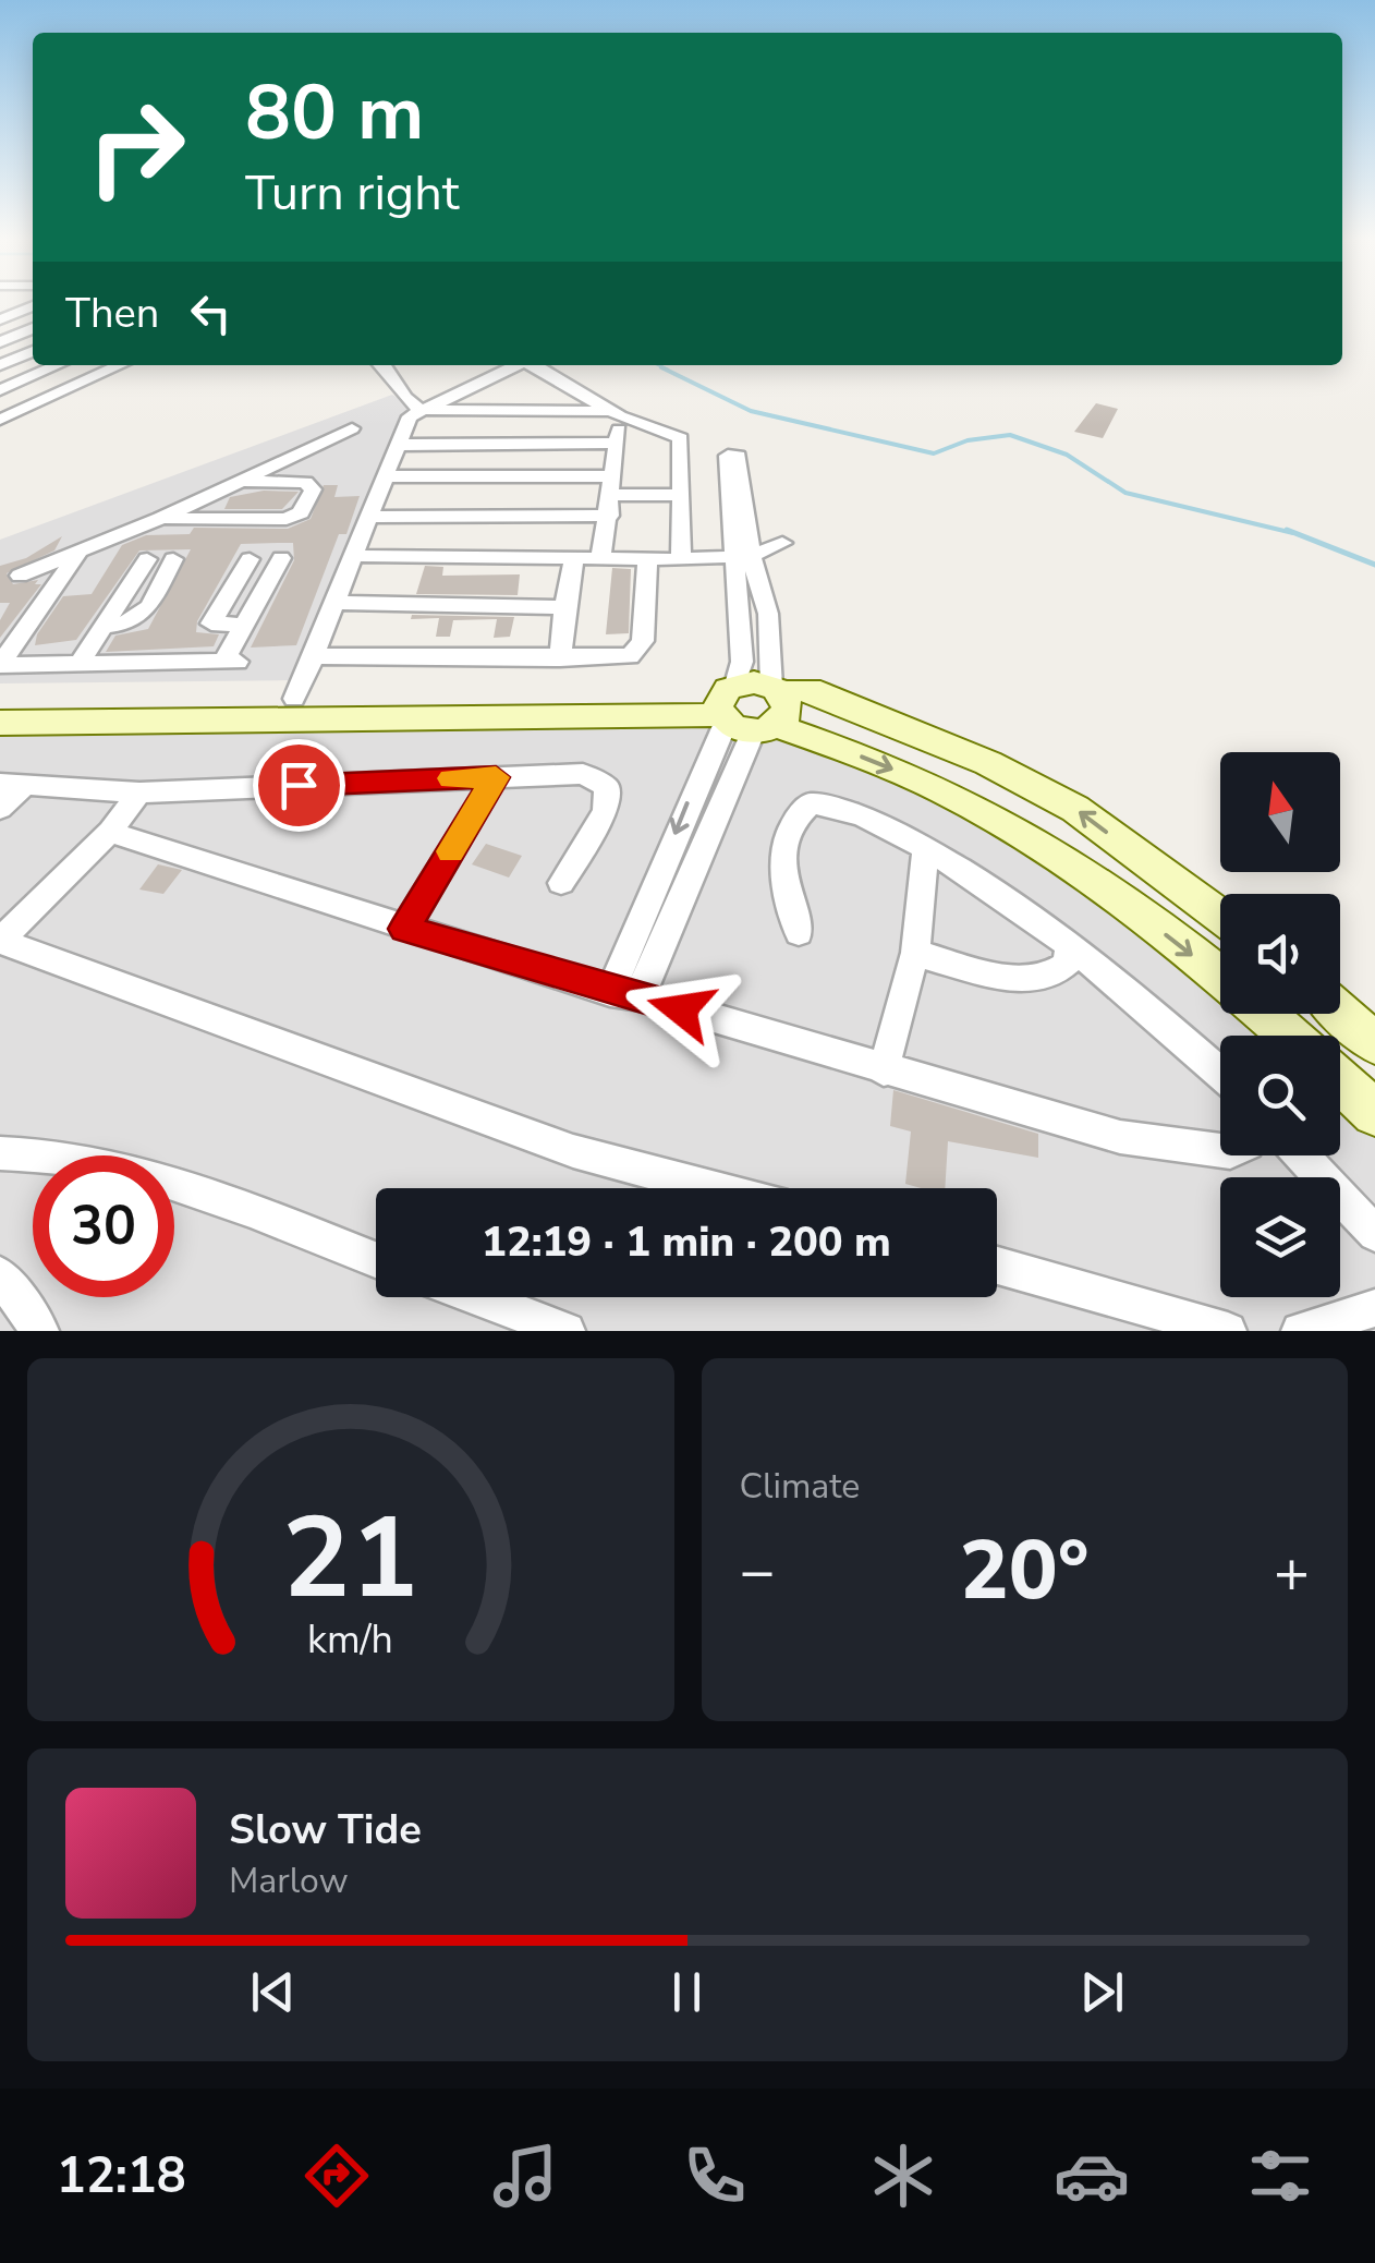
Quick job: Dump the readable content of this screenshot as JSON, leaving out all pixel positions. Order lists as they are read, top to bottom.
{
  "north": "top",
  "page": {
    "turn": ["80 m", "Turn right"],
    "then": "Then",
    "limit": "30",
    "trip": "12:19 · 1 min · 200 m",
    "tile": "Climate",
    "heat": ["−", "20°", "+"],
    "song": ["Slow Tide", "Marlow"],
    "tabs": "12:18",
    "gauge": ["21", "km/h"]
  }
}
